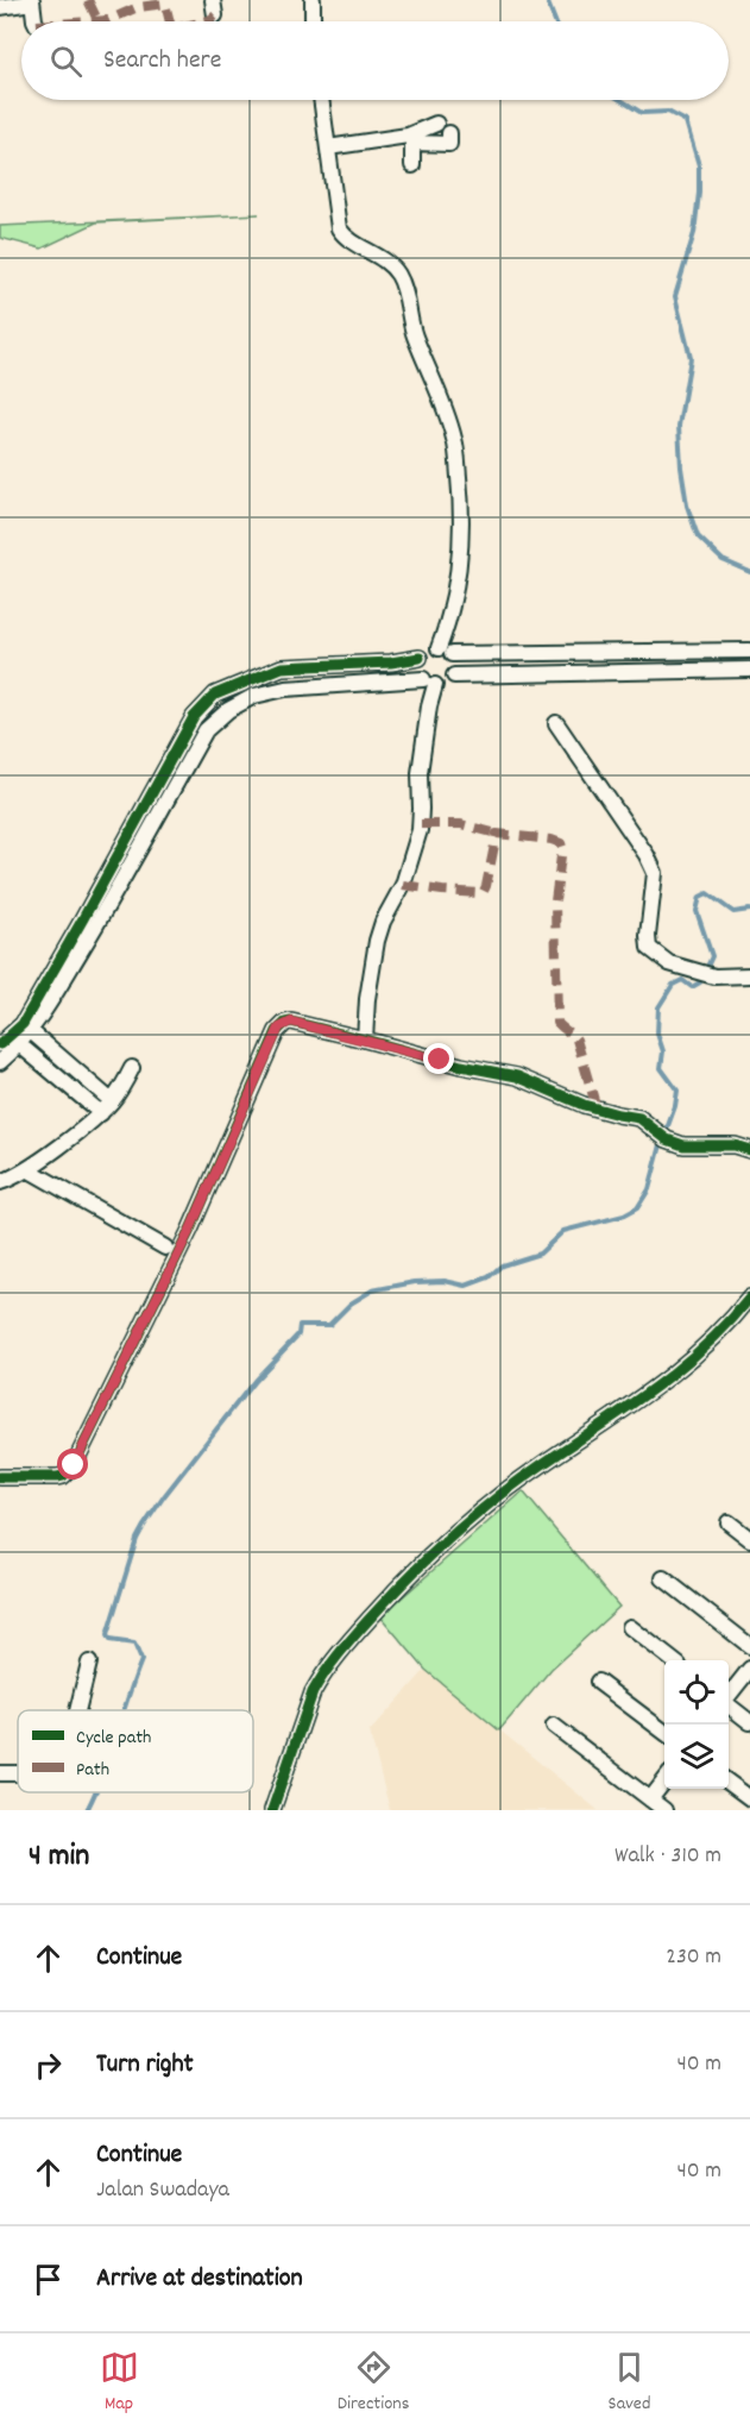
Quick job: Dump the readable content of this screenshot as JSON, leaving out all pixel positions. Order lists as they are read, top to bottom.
{
  "legend": ["Cycle path", "Path"],
  "page": {
    "search": "Search here",
    "heading": ["4 min", "Walk · 310 m"],
    "list": [
      ["Continue", "230 m"],
      ["Turn right", "40 m"],
      ["Continue", "Jalan Swadaya", "40 m"],
      "Arrive at destination"
    ],
    "nav": ["Map", "Directions", "Saved"]
  }
}
